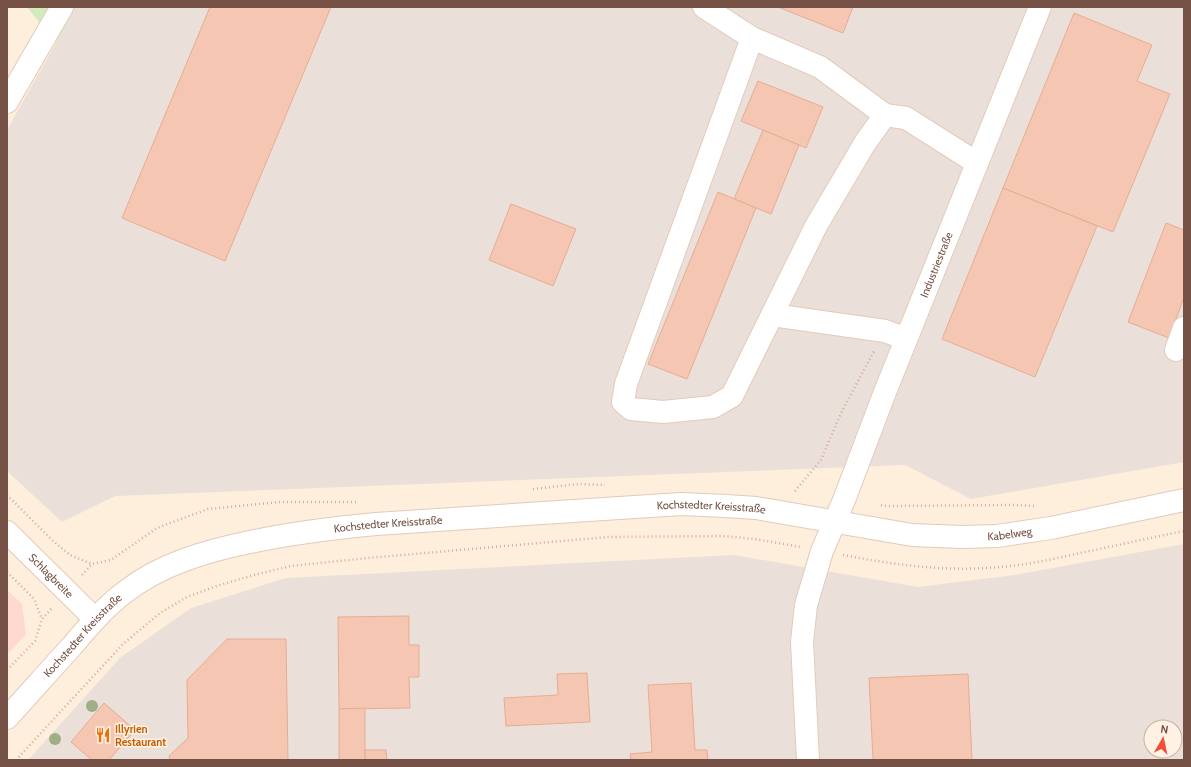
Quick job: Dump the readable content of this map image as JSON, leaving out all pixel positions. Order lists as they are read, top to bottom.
{
  "streets": {
    "street": [
      "Industriestraße",
      "Kochstedter Kreisstraße",
      "Kabelweg",
      "Schlagbreite"
    ]
  },
  "crossings": [
    ["Industriestraße", "Kochstedter Kreisstraße"],
    ["Industriestraße", "Kabelweg"],
    ["Kochstedter Kreisstraße", "Kabelweg"],
    ["Kochstedter Kreisstraße", "Schlagbreite"]
  ],
  "places": {
    "restaurant": ["Illyrien Restaurant"]
  },
  "north": "top"
}
